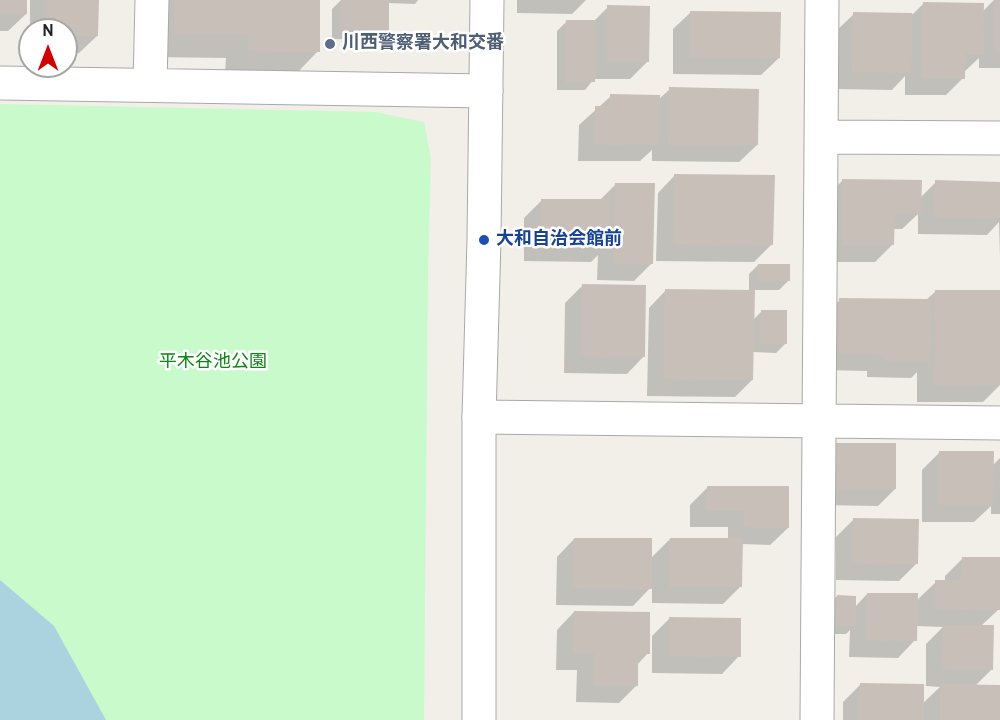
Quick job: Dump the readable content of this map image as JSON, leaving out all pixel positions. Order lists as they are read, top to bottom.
{
  "parks": ["平木谷池公園"],
  "places": ["川西警察署大和交番", "大和自治会館前"],
  "north": "top"
}
